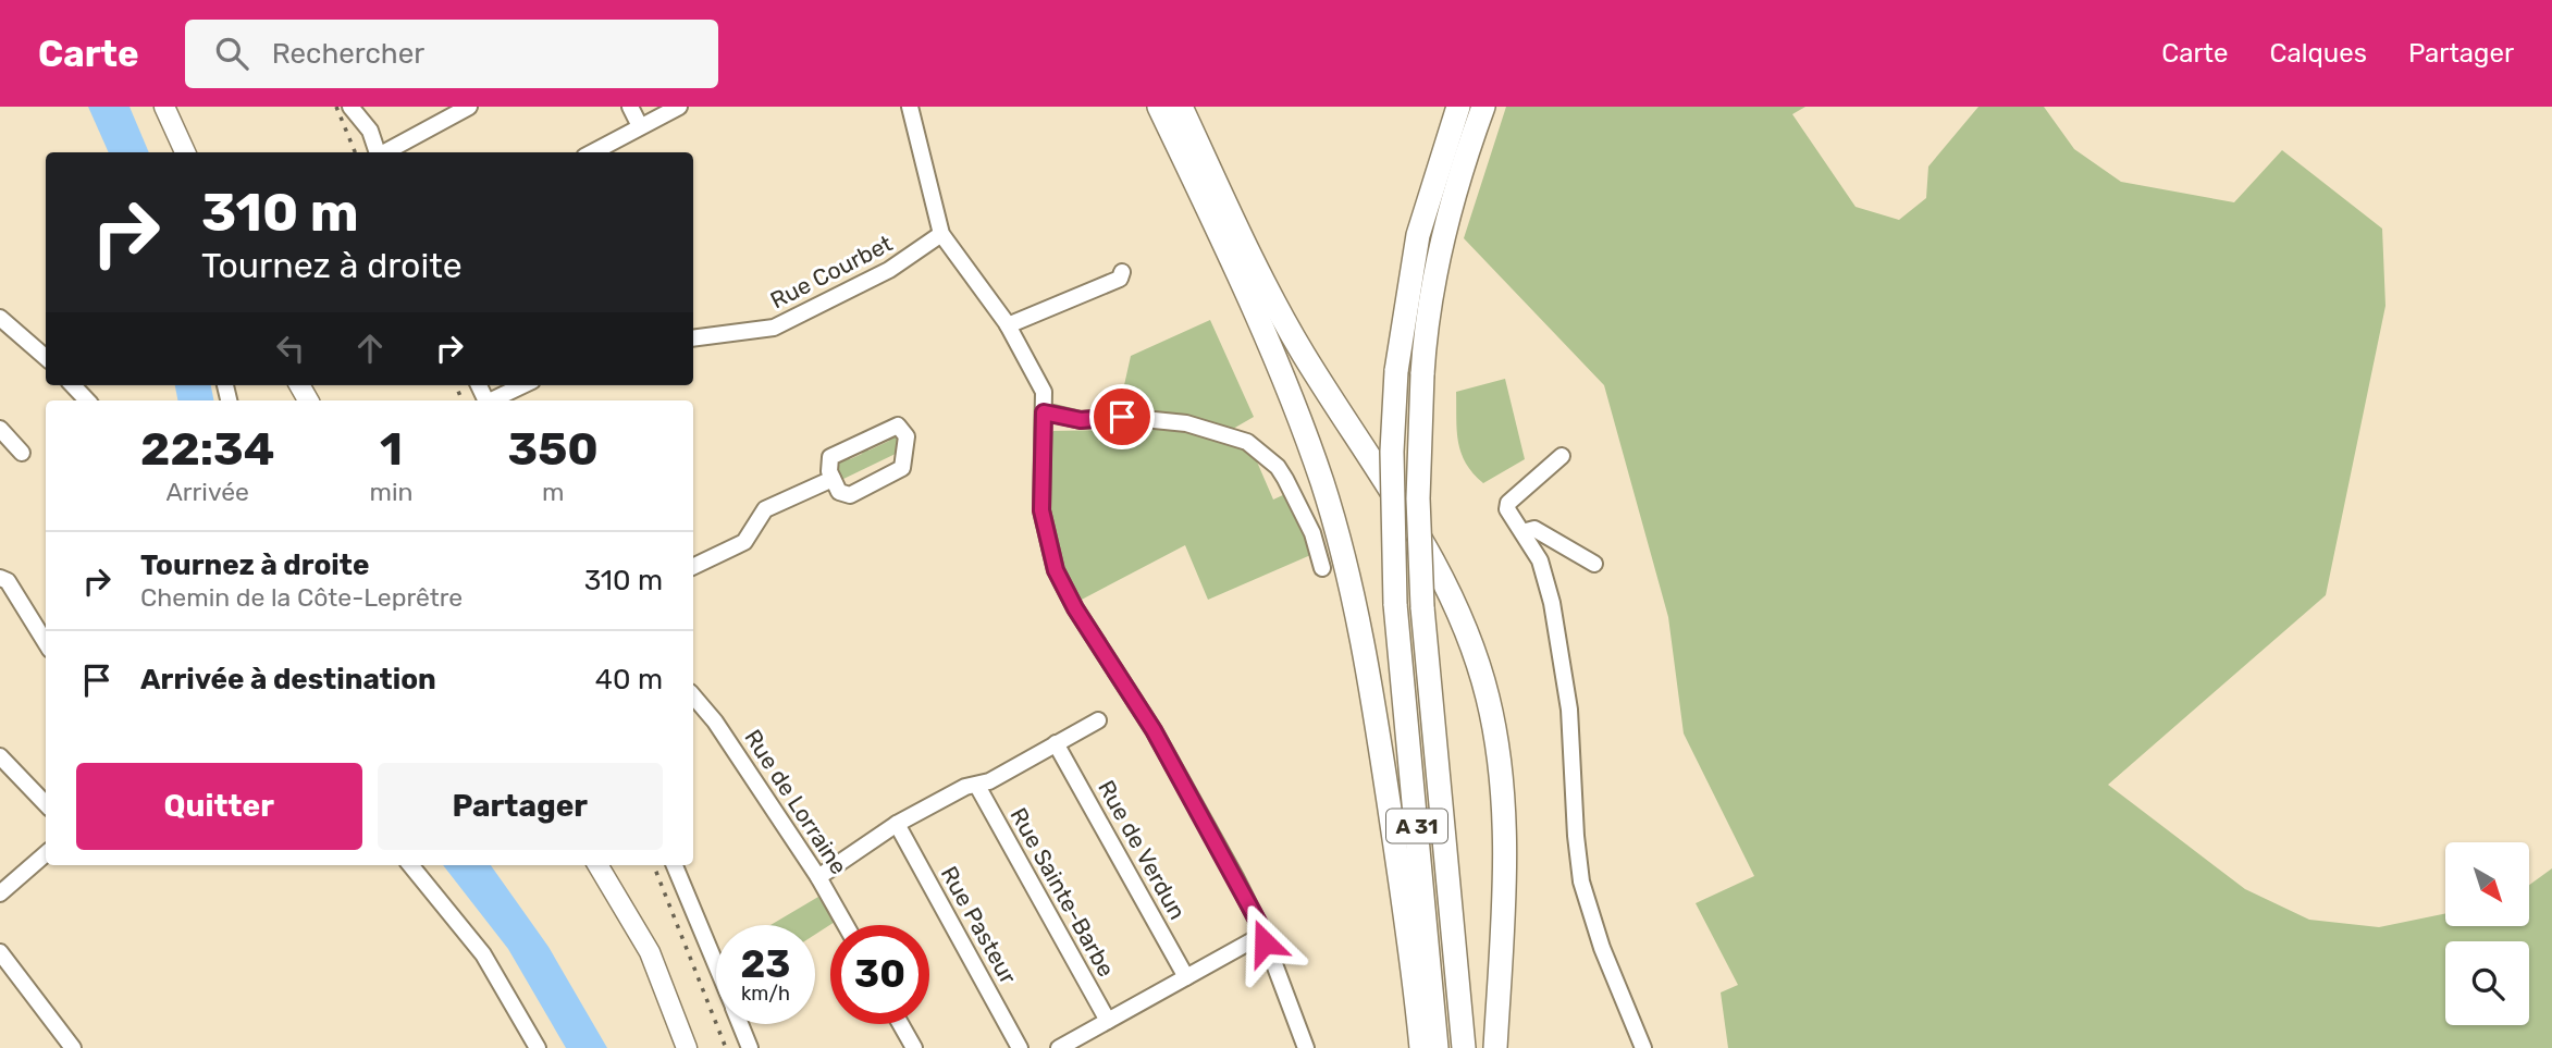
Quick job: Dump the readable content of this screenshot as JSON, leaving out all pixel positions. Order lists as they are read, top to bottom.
{
  "streets": {
    "highway": ["A 31"],
    "street": [
      "Rue Courbet",
      "Rue de Lorraine",
      "Rue de Verdun",
      "Rue Sainte-Barbe",
      "Rue Pasteur"
    ]
  },
  "north": "bottom right",
  "page": {
    "header": "Carte",
    "search": "Rechercher",
    "nav": ["Carte", "Calques", "Partager"],
    "turn": ["310 m", "Tournez à droite"],
    "eta": [
      "22:34",
      "Arrivée",
      "1",
      "min",
      "350",
      "m"
    ],
    "list": [
      {
        "name": "Tournez à droite",
        "note": "Chemin de la Côte-Leprêtre",
        "value": "310 m"
      },
      {
        "name": "Arrivée à destination",
        "value": "40 m"
      }
    ],
    "buttons": ["Quitter", "Partager"],
    "speed": "23 km/h",
    "limit": "30"
  }
}
